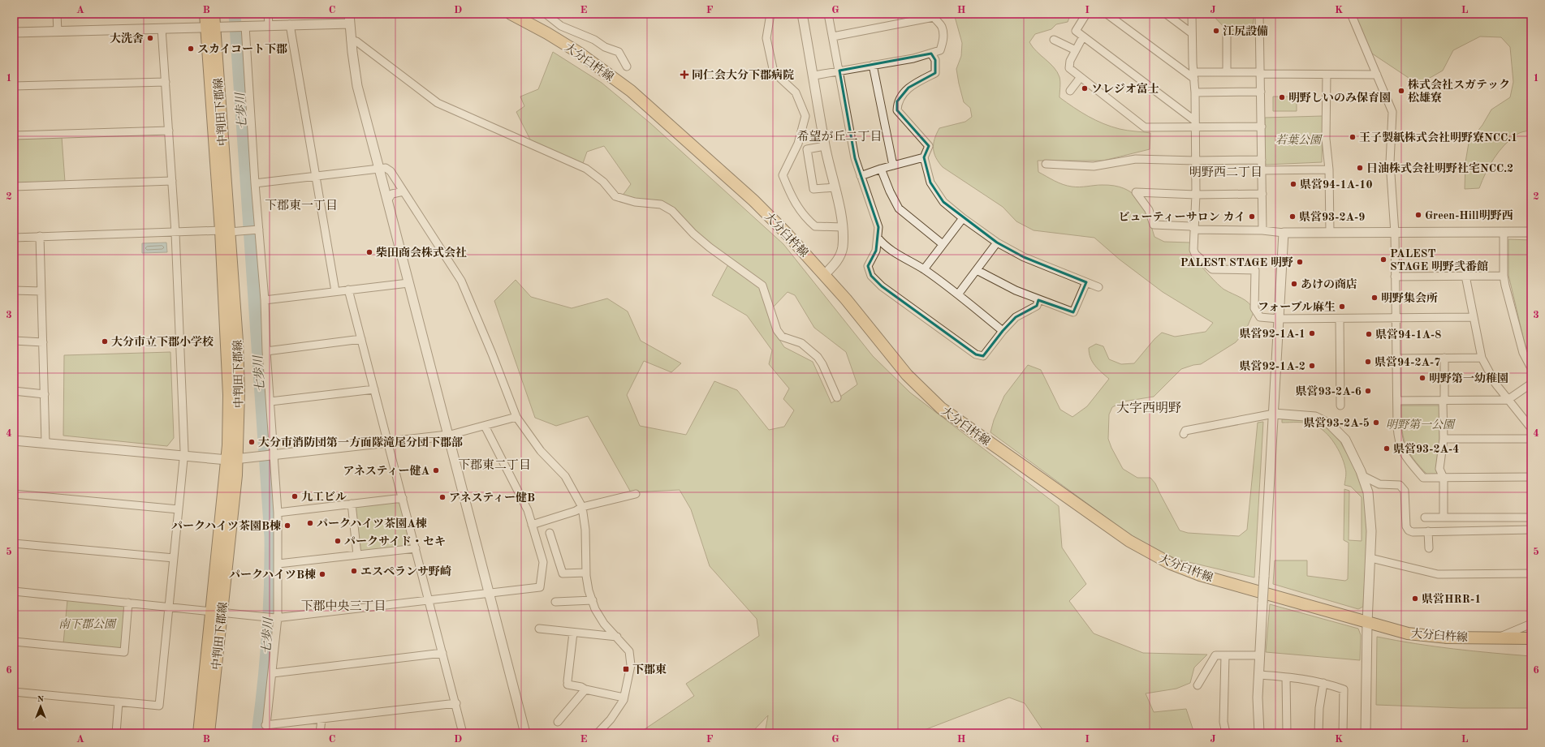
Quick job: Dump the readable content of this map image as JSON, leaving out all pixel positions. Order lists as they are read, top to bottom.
{
  "streets": {
    "main road": ["大分臼杵線", "中判田下郡線"]
  },
  "districts": [
    "希望が丘二丁目",
    "明野西二丁目",
    "下郡東一丁目",
    "大字西明野",
    "下郡東二丁目",
    "下郡中央三丁目"
  ],
  "water": ["七歩川"],
  "parks": ["若葉公園", "明野第一公園", "南下郡公園"],
  "places": {
    "other": [
      "江尻設備",
      "大洗舎",
      "スカイコート下郡",
      "ソレジオ富士",
      "株式会社スガテック 松雄寮",
      "明野しいのみ保育園",
      "王子製紙株式会社明野寮NCC.1",
      "日油株式会社明野社宅NCC.2",
      "県営94-1A-10",
      "Green-Hill明野西",
      "ビューティーサロン カイ",
      "県営93-2A-9",
      "柴田商会株式会社",
      "PALEST STAGE 明野弐番館",
      "PALEST STAGE 明野",
      "あけの商店",
      "明野集会所",
      "フォーブル麻生",
      "県営92-1A-1",
      "県営94-1A-8",
      "大分市立下郡小学校",
      "県営94-2A-7",
      "県営92-1A-2",
      "明野第一幼稚園",
      "県営93-2A-6",
      "県営93-2A-5",
      "大分市消防団第一方面隊滝尾分団下郡部",
      "県営93-2A-4",
      "アネスティー健A",
      "九工ビル",
      "アネスティー健B",
      "パークハイツ茶園A棟",
      "パークハイツ茶園B棟",
      "パークサイド・セキ",
      "エスペランサ野崎",
      "パークハイツB棟",
      "県営HRR-1"
    ],
    "health": ["同仁会大分下郡病院"],
    "transit": ["下郡東"]
  },
  "north": "top",
  "grid": {
    "columns": [
      "A",
      "B",
      "C",
      "D",
      "E",
      "F",
      "G",
      "H",
      "I",
      "J",
      "K",
      "L"
    ],
    "rows": [
      "1",
      "2",
      "3",
      "4",
      "5",
      "6"
    ]
  }
}
